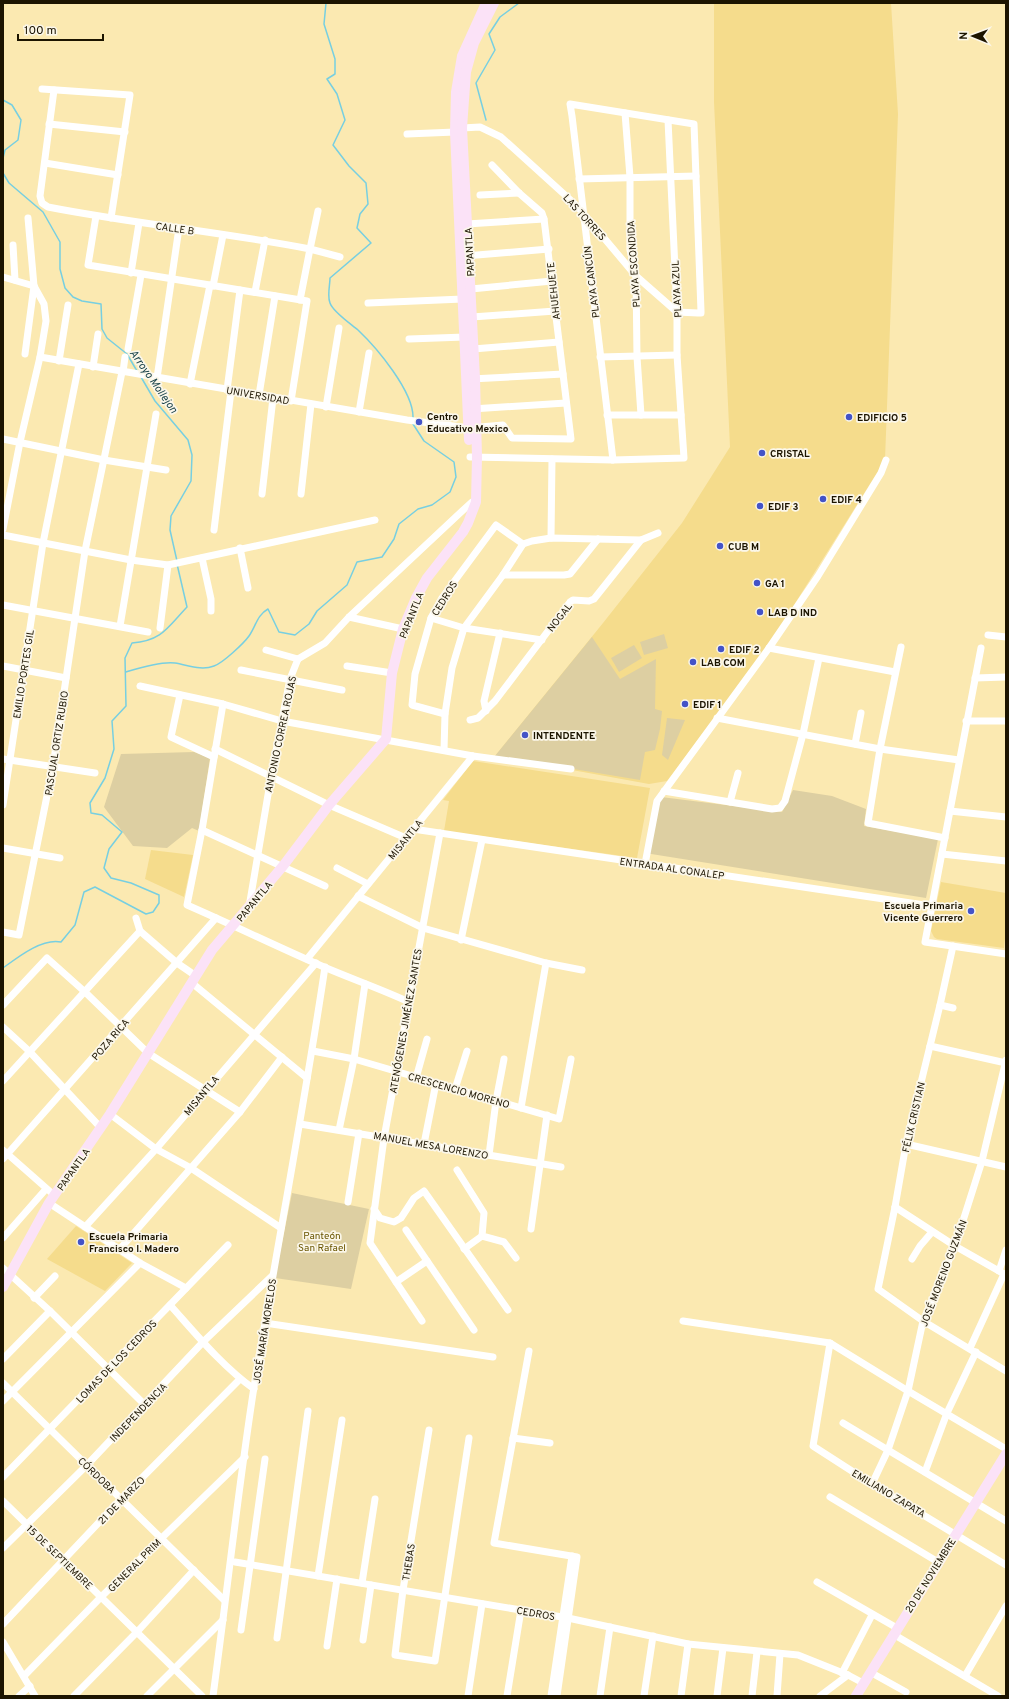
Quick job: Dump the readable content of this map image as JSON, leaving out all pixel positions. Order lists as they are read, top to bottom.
{
  "streets": {
    "street": [
      "LAS TORRES",
      "CALLE B",
      "PAPANTLA",
      "PLAYA ESCONDIDA",
      "PLAYA CANCÚN",
      "PLAYA AZUL",
      "AHUEHUETE",
      "UNIVERSIDAD",
      "CEDROS",
      "NOGAL",
      "EMILIO PORTES GIL",
      "ANTONIO CORREA ROJAS",
      "PASCUAL ORTIZ RUBIO",
      "MISANTLA",
      "ENTRADA AL CONALEP",
      "ATENÓGENES JIMÉNEZ SANTES",
      "POZA RICA",
      "CRESCENCIO MORENO",
      "FÉLIX CRISTIAN",
      "MANUEL MESA LORENZO",
      "JOSÉ MORENO GUZMÁN",
      "JOSÉ MARÍA MORELOS",
      "LOMAS DE LOS CEDROS",
      "INDEPENDENCIA",
      "CÓRDOBA",
      "EMILIANO ZAPATA",
      "21 DE MARZO",
      "15 DE SEPTIEMBRE",
      "THEBAS",
      "GENERAL PRIM",
      "20 DE NOVIEMBRE"
    ]
  },
  "crossings": [
    ["LAS TORRES", "PAPANTLA"],
    ["LAS TORRES", "PLAYA ESCONDIDA"],
    ["LAS TORRES", "PLAYA CANCÚN"],
    ["LAS TORRES", "PLAYA AZUL"],
    ["PAPANTLA", "UNIVERSIDAD"],
    ["PAPANTLA", "ANTONIO CORREA ROJAS"],
    ["PLAYA ESCONDIDA", "PLAYA CANCÚN"],
    ["PLAYA CANCÚN", "PLAYA AZUL"],
    ["AHUEHUETE", "UNIVERSIDAD"],
    ["UNIVERSIDAD", "EMILIO PORTES GIL"],
    ["UNIVERSIDAD", "PASCUAL ORTIZ RUBIO"],
    ["CEDROS", "THEBAS"],
    ["CEDROS", "20 DE NOVIEMBRE"],
    ["MISANTLA", "ENTRADA AL CONALEP"],
    ["ENTRADA AL CONALEP", "ATENÓGENES JIMÉNEZ SANTES"],
    ["ATENÓGENES JIMÉNEZ SANTES", "CRESCENCIO MORENO"],
    ["ATENÓGENES JIMÉNEZ SANTES", "MANUEL MESA LORENZO"],
    ["CRESCENCIO MORENO", "JOSÉ MARÍA MORELOS"],
    ["FÉLIX CRISTIAN", "JOSÉ MORENO GUZMÁN"],
    ["MANUEL MESA LORENZO", "JOSÉ MARÍA MORELOS"],
    ["JOSÉ MORENO GUZMÁN", "EMILIANO ZAPATA"],
    ["JOSÉ MARÍA MORELOS", "INDEPENDENCIA"],
    ["JOSÉ MARÍA MORELOS", "CÓRDOBA"],
    ["JOSÉ MARÍA MORELOS", "GENERAL PRIM"],
    ["LOMAS DE LOS CEDROS", "CÓRDOBA"],
    ["INDEPENDENCIA", "CÓRDOBA"],
    ["INDEPENDENCIA", "15 DE SEPTIEMBRE"],
    ["CÓRDOBA", "21 DE MARZO"],
    ["CÓRDOBA", "GENERAL PRIM"],
    ["EMILIANO ZAPATA", "20 DE NOVIEMBRE"],
    ["21 DE MARZO", "15 DE SEPTIEMBRE"],
    ["15 DE SEPTIEMBRE", "GENERAL PRIM"]
  ],
  "water": ["Arroyo Mollejon"],
  "parks": ["Panteón San Rafael"],
  "places": [
    "EDIFICIO 5",
    "Centro Educativo Mexico",
    "CRISTAL",
    "EDIF 4",
    "EDIF 3",
    "CUB M",
    "GA 1",
    "LAB D IND",
    "EDIF 2",
    "LAB COM",
    "EDIF 1",
    "INTENDENTE",
    "Escuela Primaria Vicente Guerrero",
    "Escuela Primaria Francisco I. Madero"
  ],
  "scale_bar": "100 m",
  "north": "left"
}
